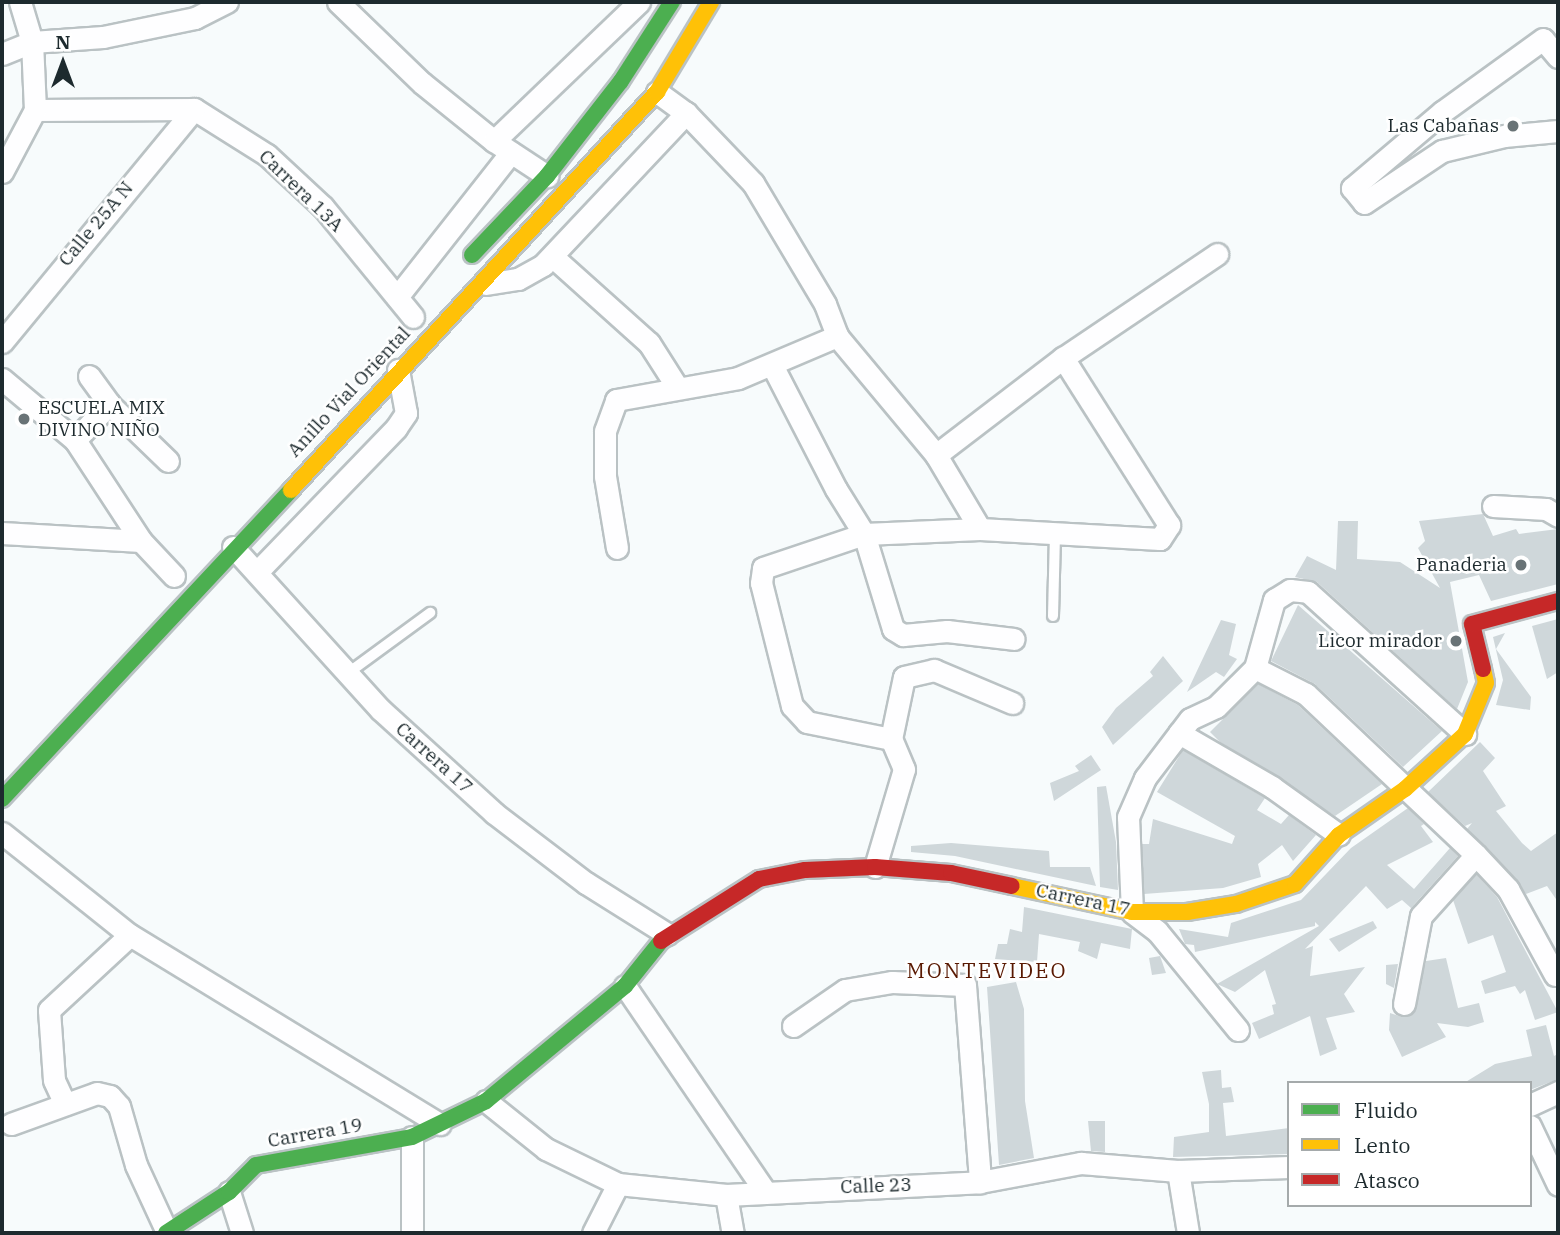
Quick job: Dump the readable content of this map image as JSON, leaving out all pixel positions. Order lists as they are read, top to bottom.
{
  "streets": {
    "main road": ["Anillo Vial Oriental", "Carrera 17", "Carrera 19"],
    "street": ["Carrera 13A", "Calle 25A N", "Calle 23"]
  },
  "crossings": [
    ["Carrera 13A", "Calle 25A N"],
    ["Anillo Vial Oriental", "Carrera 17"],
    ["Carrera 17", "Carrera 19"],
    ["Carrera 17", "Calle 23"],
    ["Carrera 19", "Calle 23"]
  ],
  "districts": ["MONTEVIDEO"],
  "places": [
    "Las Cabañas",
    "ESCUELA MIX DIVINO NIÑO",
    "Panaderia",
    "Licor mirador"
  ],
  "legend": ["Fluido", "Lento", "Atasco"],
  "north": "top"
}
